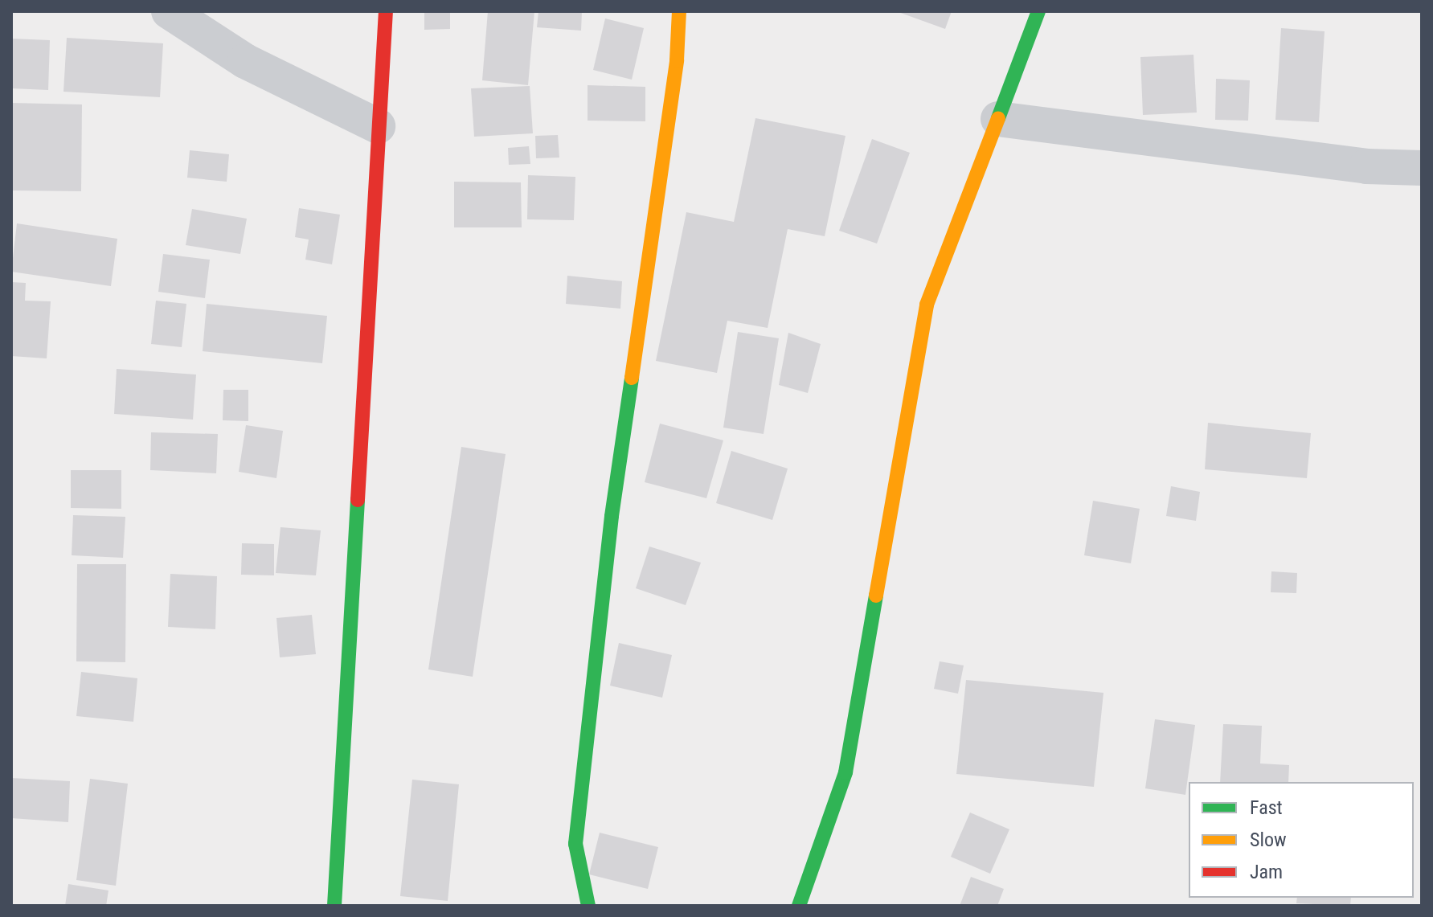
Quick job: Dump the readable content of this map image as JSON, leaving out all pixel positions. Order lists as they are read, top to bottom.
{
  "legend": ["Fast", "Slow", "Jam"]
}
